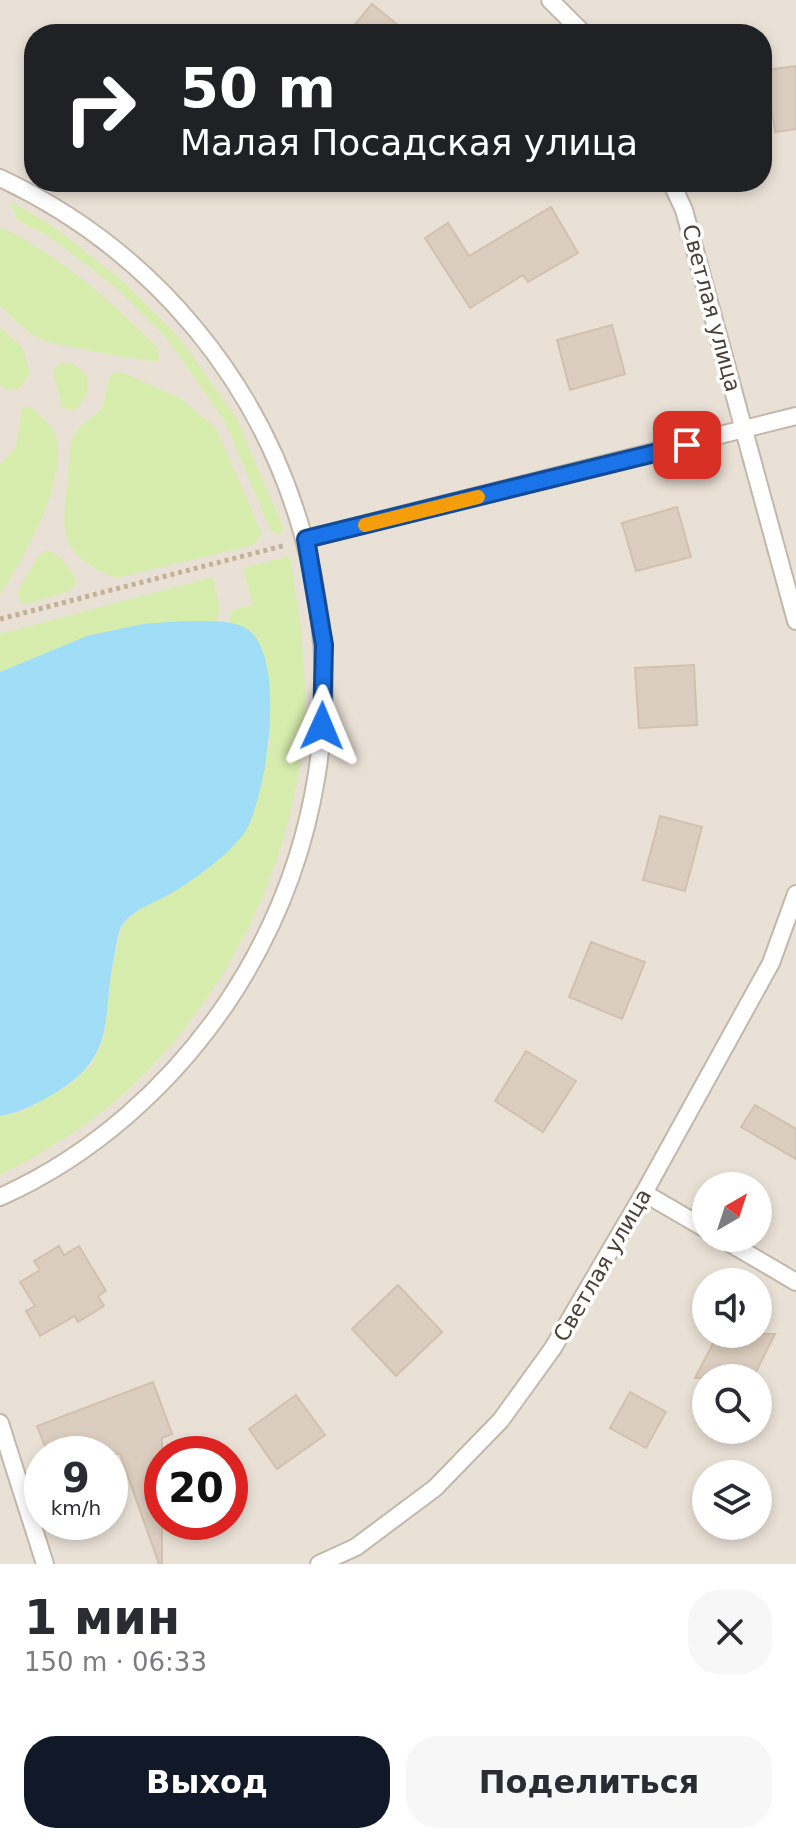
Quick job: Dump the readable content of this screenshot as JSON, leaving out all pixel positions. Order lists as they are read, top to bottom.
{
  "streets": {
    "lane": ["Светлая улица"]
  },
  "north": "top right",
  "page": {
    "turn": ["50 m", "Малая Посадская улица"],
    "speed": "9 km/h",
    "limit": "20",
    "heading": ["1 мин", "150 m · 06:33"],
    "buttons": ["Выход", "Поделиться"]
  }
}
